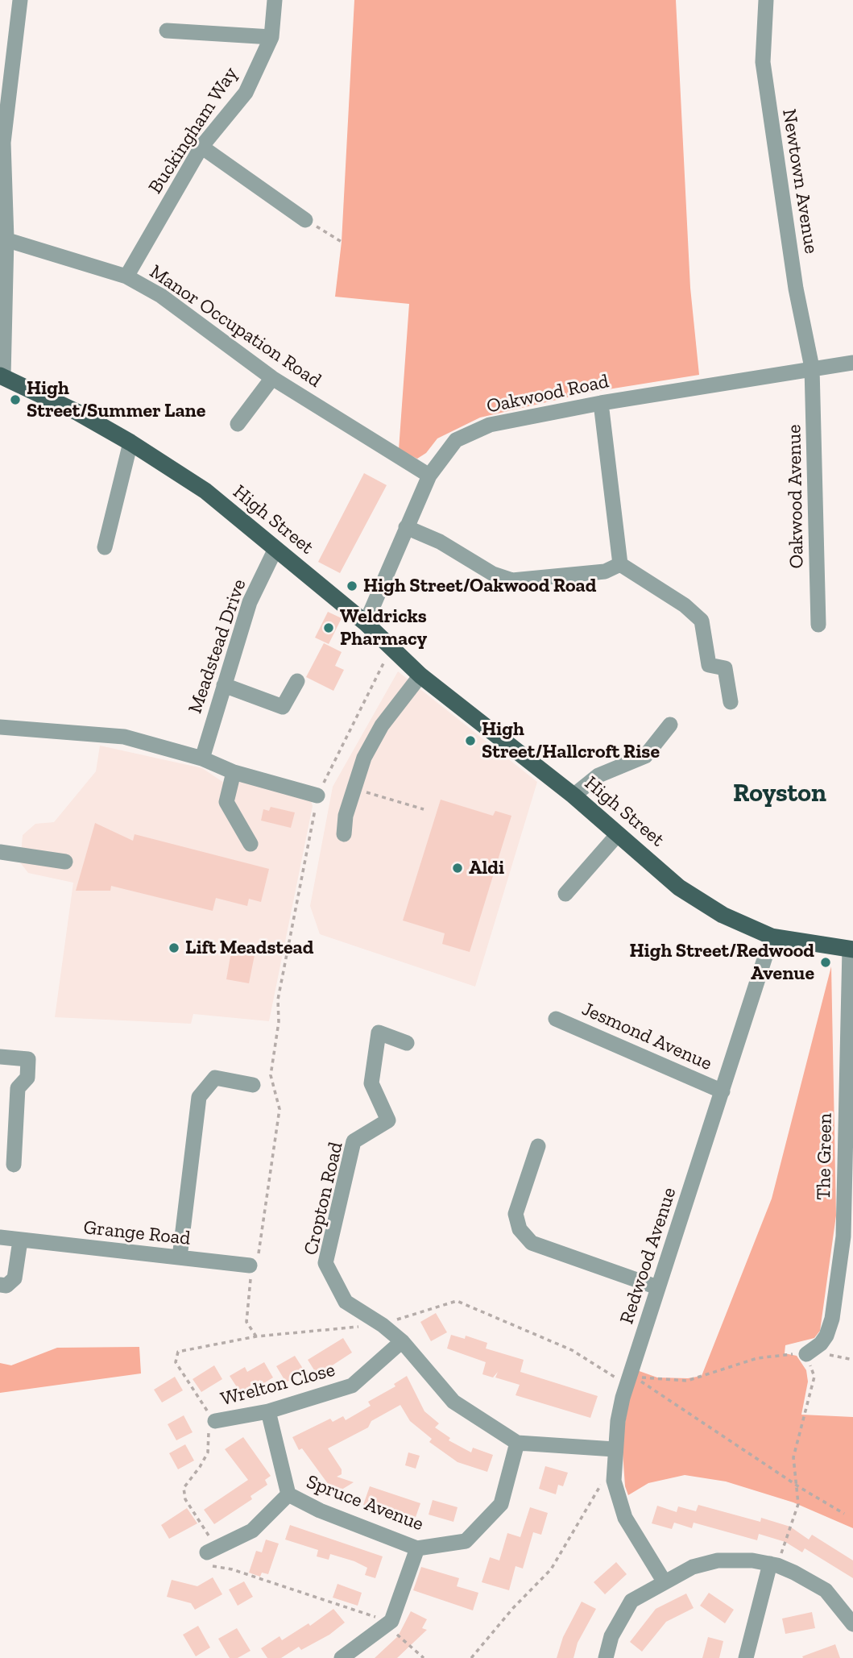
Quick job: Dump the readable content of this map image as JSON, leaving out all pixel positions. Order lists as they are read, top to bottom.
{
  "streets": {
    "main road": ["High Street"],
    "street": [
      "Buckingham Way",
      "Newtown Avenue",
      "Manor Occupation Road",
      "Oakwood Road",
      "Oakwood Avenue",
      "Meadstead Drive",
      "Jesmond Avenue",
      "The Green",
      "Cropton Road",
      "Grange Road",
      "Redwood Avenue",
      "Wrelton Close",
      "Spruce Avenue"
    ]
  },
  "crossings": [
    ["Buckingham Way", "Manor Occupation Road"],
    ["Newtown Avenue", "Oakwood Road"],
    ["Newtown Avenue", "Oakwood Avenue"],
    ["Manor Occupation Road", "Oakwood Road"],
    ["Oakwood Road", "Oakwood Avenue"],
    ["Oakwood Road", "High Street"],
    ["High Street", "Meadstead Drive"],
    ["High Street", "The Green"],
    ["High Street", "Redwood Avenue"],
    ["Jesmond Avenue", "Redwood Avenue"],
    ["Cropton Road", "Redwood Avenue"],
    ["Cropton Road", "Wrelton Close"],
    ["Cropton Road", "Spruce Avenue"],
    ["Wrelton Close", "Spruce Avenue"]
  ],
  "districts": ["Royston"],
  "places": [
    "High Street/Summer Lane",
    "High Street/Oakwood Road",
    "Weldricks Pharmacy",
    "High Street/Hallcroft Rise",
    "Aldi",
    "Lift Meadstead",
    "High Street/Redwood Avenue"
  ]
}
